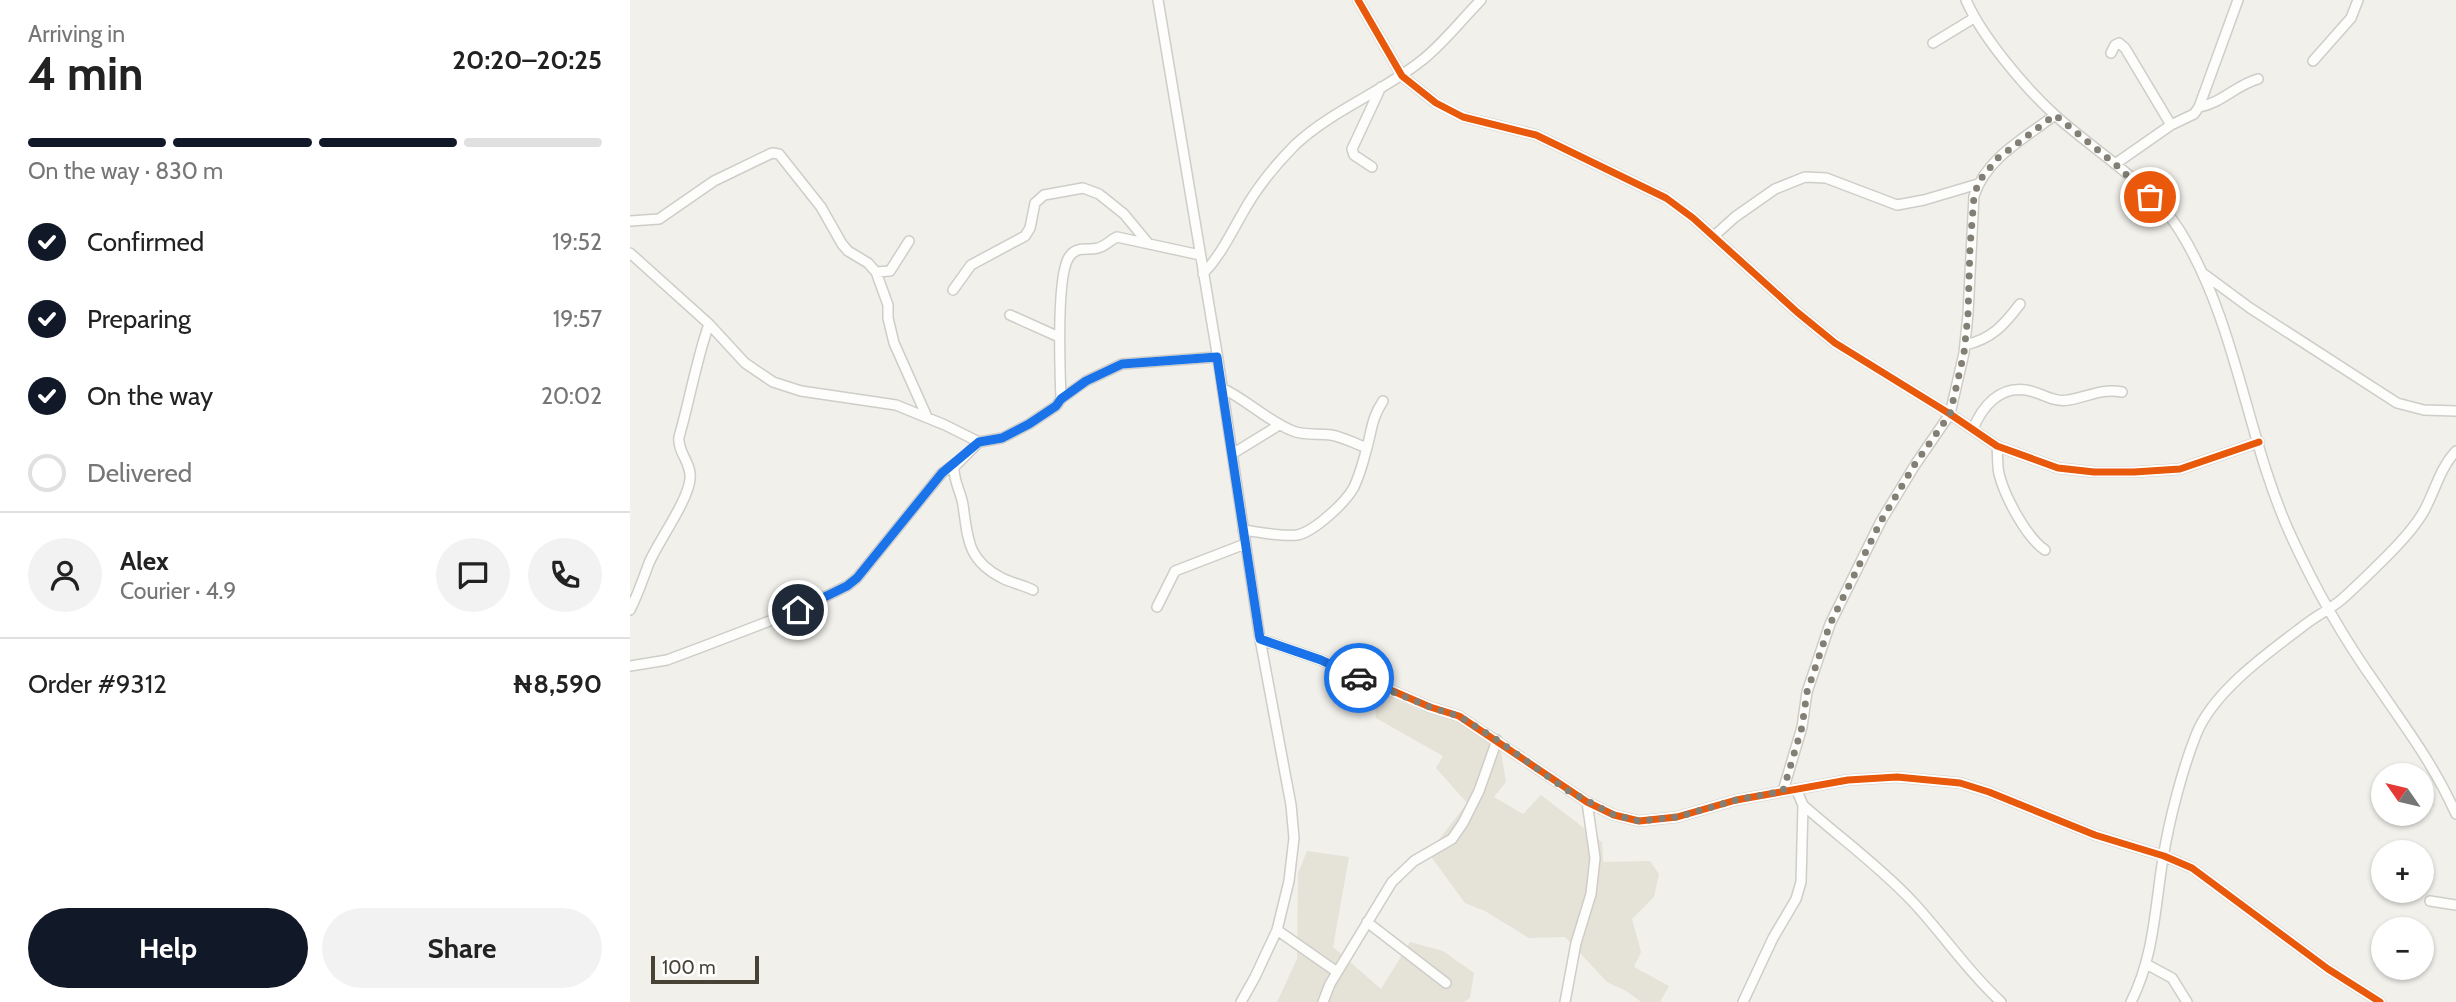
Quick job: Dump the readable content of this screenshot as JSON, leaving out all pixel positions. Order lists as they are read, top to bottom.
{
  "scale_bar": "100 m",
  "north": "top left",
  "page": {
    "heading": ["4 min", "Arriving in", "20:20–20:25"],
    "panel": [
      "Alex",
      "Courier · 4.9",
      "Order #9312",
      "₦8,590"
    ],
    "bar": "On the way · 830 m",
    "list": [
      ["Confirmed", "19:52"],
      ["Preparing", "19:57"],
      ["On the way", "20:02"],
      "Delivered"
    ],
    "map_buttons": ["+", "−"],
    "buttons": ["Help", "Share"],
    "scale": "100 m"
  }
}
